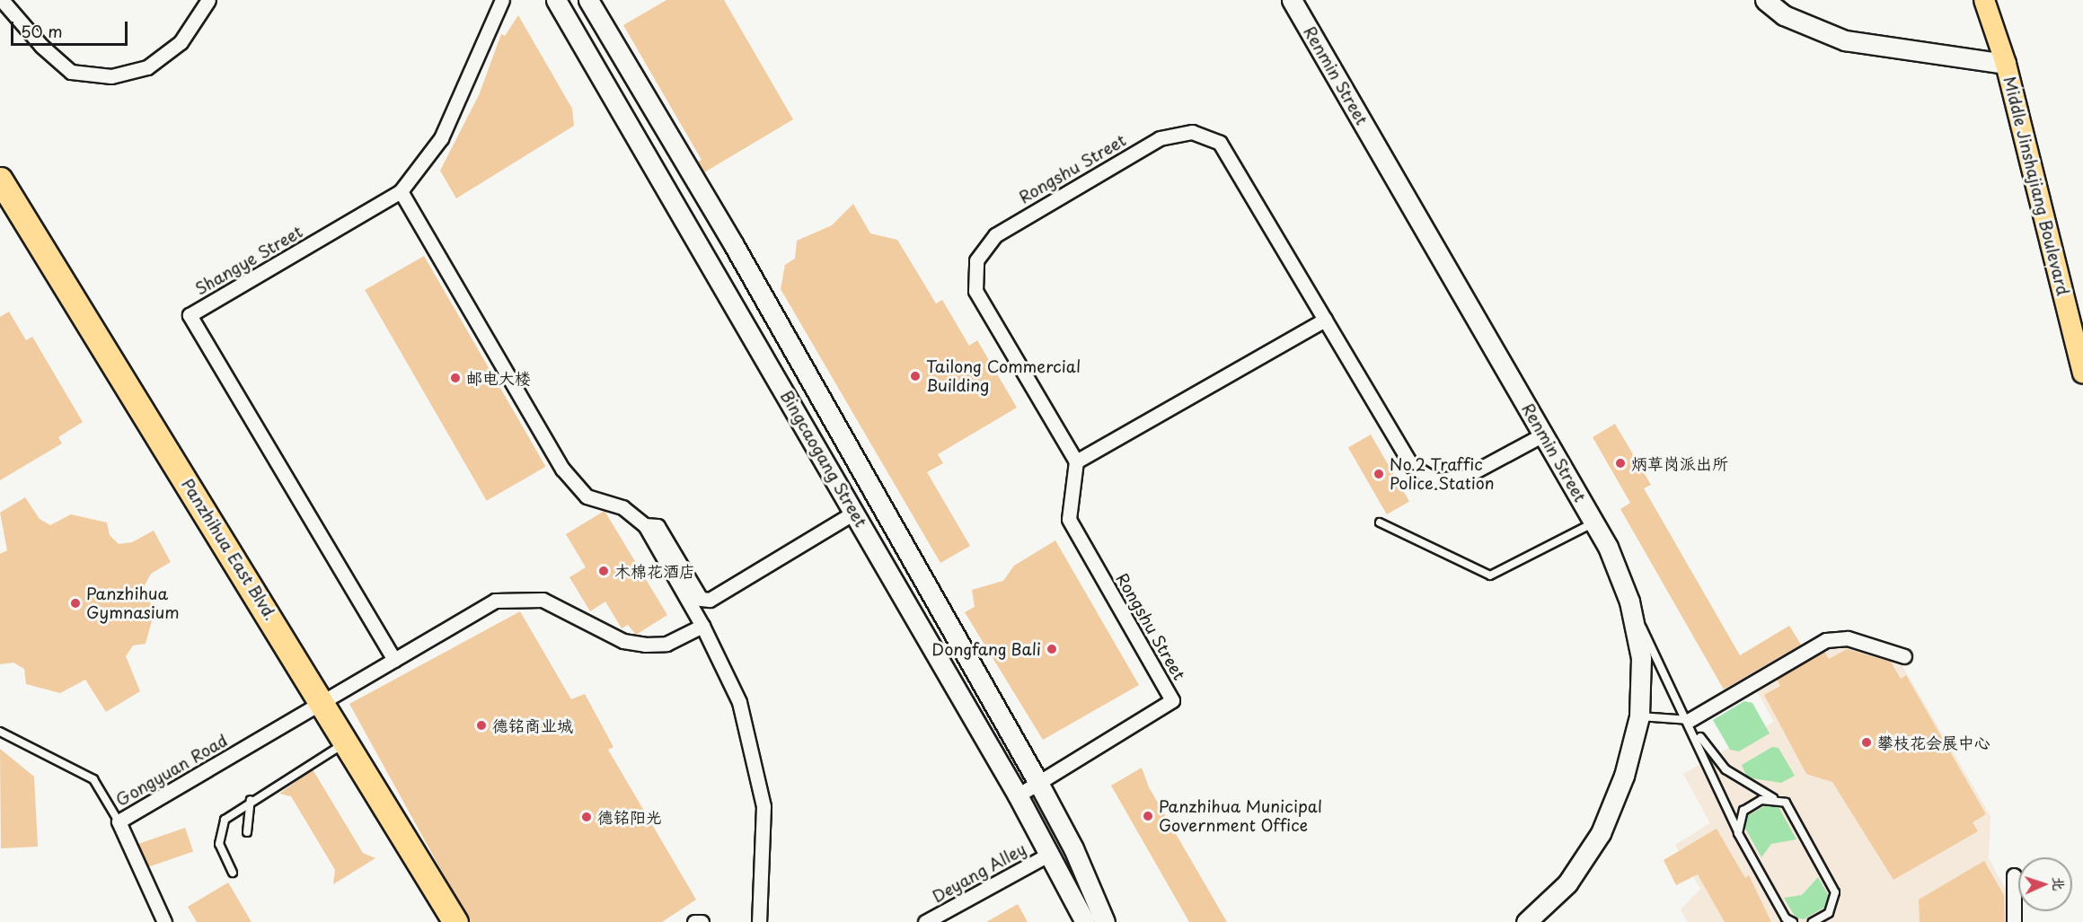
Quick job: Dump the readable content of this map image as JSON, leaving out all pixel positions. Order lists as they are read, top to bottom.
{
  "streets": {
    "highway": ["Panzhihua East Blvd."],
    "main road": ["Middle Jinshajiang Boulevard"],
    "street": [
      "Renmin Street",
      "Rongshu Street",
      "Shangye Street",
      "Bingcaogang Street",
      "Gongyuan Road",
      "Deyang Alley"
    ]
  },
  "crossings": [
    ["Renmin Street", "Rongshu Street"],
    ["Rongshu Street", "Bingcaogang Street"],
    ["Bingcaogang Street", "Deyang Alley"],
    ["Panzhihua East Blvd.", "Gongyuan Road"]
  ],
  "places": [
    "Tailong Commercial Building",
    "邮电大楼",
    "炳草岗派出所",
    "No.2 Traffic Police Station",
    "木棉花酒店",
    "Panzhihua Gymnasium",
    "Dongfang Bali",
    "德铭商业城",
    "攀枝花会展中心",
    "Panzhihua Municipal Government Office",
    "德铭阳光"
  ],
  "scale_bar": "50 m",
  "north": "right"
}
